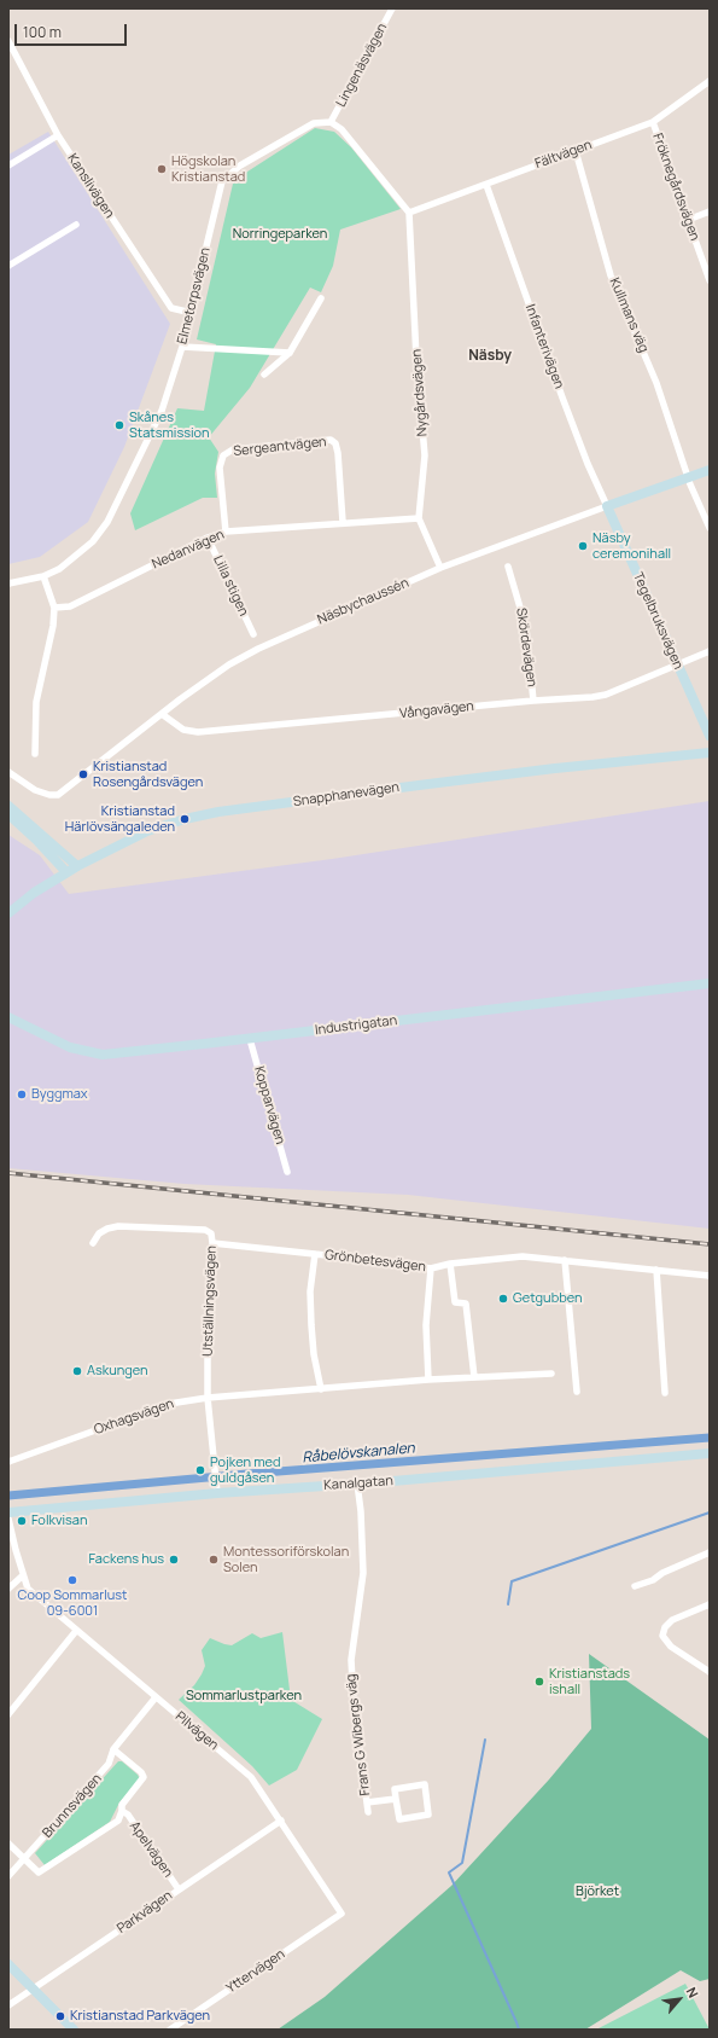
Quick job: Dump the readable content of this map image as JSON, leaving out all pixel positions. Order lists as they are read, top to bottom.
{
  "streets": {
    "street": [
      "Lingenäsvägen",
      "Fältvägen",
      "Kanslivägen",
      "Fröknegårdsvägen",
      "Elmetorpsvägen",
      "Kullmans väg",
      "Infanterivägen",
      "Nygårdsvägen",
      "Sergeantvägen",
      "Nedanvägen",
      "Lilla stigen",
      "Näsbychaussén",
      "Tegelbruksvägen",
      "Skördevägen",
      "Vångavägen",
      "Snapphanevägen",
      "Industrigatan",
      "Kopparvägen",
      "Grönbetesvägen",
      "Utställningsvägen",
      "Oxhagsvägen",
      "Kanalgatan",
      "Pilvägen",
      "Frans G Wibergs väg",
      "Brunnsvägen",
      "Apelvägen",
      "Parkvägen",
      "Yttervägen"
    ]
  },
  "crossings": [
    ["Lingenäsvägen", "Elmetorpsvägen"],
    ["Fältvägen", "Fröknegårdsvägen"],
    ["Fältvägen", "Kullmans väg"],
    ["Fältvägen", "Infanterivägen"],
    ["Fältvägen", "Nygårdsvägen"],
    ["Kanslivägen", "Elmetorpsvägen"],
    ["Kullmans väg", "Näsbychaussén"],
    ["Infanterivägen", "Näsbychaussén"],
    ["Infanterivägen", "Tegelbruksvägen"],
    ["Nygårdsvägen", "Nedanvägen"],
    ["Nygårdsvägen", "Näsbychaussén"],
    ["Sergeantvägen", "Nedanvägen"],
    ["Nedanvägen", "Lilla stigen"],
    ["Näsbychaussén", "Tegelbruksvägen"],
    ["Näsbychaussén", "Vångavägen"],
    ["Tegelbruksvägen", "Vångavägen"],
    ["Skördevägen", "Vångavägen"],
    ["Industrigatan", "Kopparvägen"],
    ["Grönbetesvägen", "Utställningsvägen"],
    ["Utställningsvägen", "Oxhagsvägen"],
    ["Utställningsvägen", "Kanalgatan"],
    ["Kanalgatan", "Frans G Wibergs väg"],
    ["Pilvägen", "Brunnsvägen"],
    ["Pilvägen", "Parkvägen"],
    ["Pilvägen", "Yttervägen"],
    ["Brunnsvägen", "Apelvägen"],
    ["Apelvägen", "Parkvägen"]
  ],
  "districts": ["Näsby"],
  "water": ["Råbelövskanalen"],
  "parks": ["Norringeparken", "Sommarlustparken", "Björket"],
  "places": [
    "Högskolan Kristianstad",
    "Skånes Statsmission",
    "Näsby ceremonihall",
    "Kristianstad Rosengårdsvägen",
    "Kristianstad Härlövsängaleden",
    "Byggmax",
    "Getgubben",
    "Askungen",
    "Pojken med guldgåsen",
    "Folkvisan",
    "Fackens hus",
    "Montessoriförskolan Solen",
    "Coop Sommarlust 09-6001",
    "Kristianstads ishall",
    "Kristianstad Parkvägen"
  ],
  "scale_bar": "100 m",
  "north": "top right"
}
